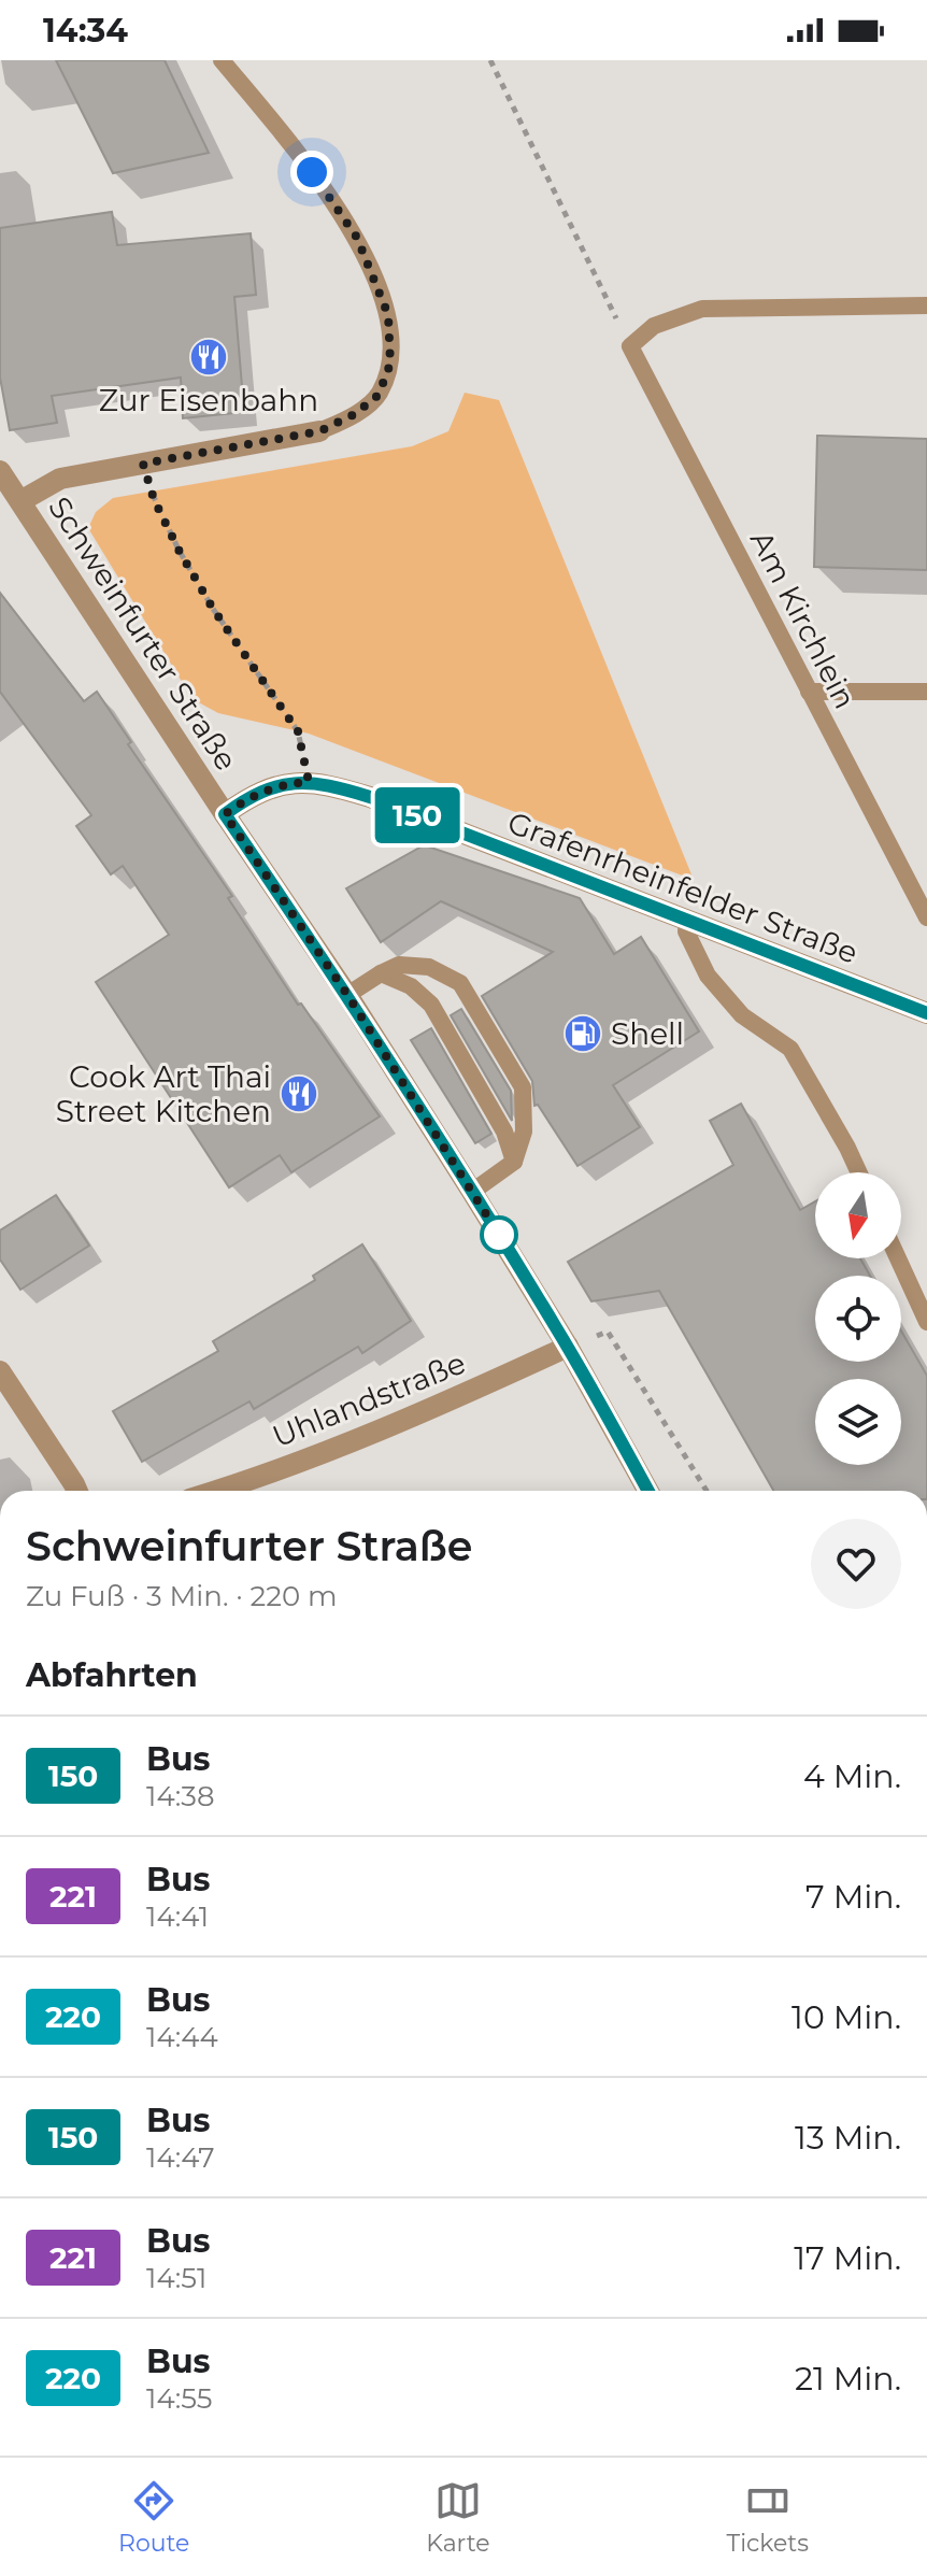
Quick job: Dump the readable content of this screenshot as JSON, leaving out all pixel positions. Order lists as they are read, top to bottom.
{
  "streets": {
    "street": ["Schweinfurter Straße", "Grafenrheinfelder Straße", "Uhlandstraße"],
    "lane": ["Am Kirchlein"]
  },
  "crossings": [
    ["Schweinfurter Straße", "Grafenrheinfelder Straße"],
    ["Schweinfurter Straße", "Uhlandstraße"]
  ],
  "places": {
    "restaurant": ["Zur Eisenbahn", "Cook Art Thai Street Kitchen"],
    "fuel station": ["Shell"]
  },
  "lines": ["bus line 150"],
  "north": "bottom",
  "page": {
    "status": "14:34",
    "on_map": "150",
    "heading": [
      ["Schweinfurter Straße", "Zu Fuß · 3 Min. · 220 m"],
      "Abfahrten"
    ],
    "list": [
      {
        "mark": "150",
        "name": "Bus",
        "note": "14:38",
        "value": "4 Min."
      },
      {
        "mark": "221",
        "name": "Bus",
        "note": "14:41",
        "value": "7 Min."
      },
      {
        "mark": "220",
        "name": "Bus",
        "note": "14:44",
        "value": "10 Min."
      },
      {
        "mark": "150",
        "name": "Bus",
        "note": "14:47",
        "value": "13 Min."
      },
      {
        "mark": "221",
        "name": "Bus",
        "note": "14:51",
        "value": "17 Min."
      },
      {
        "mark": "220",
        "name": "Bus",
        "note": "14:55",
        "value": "21 Min."
      }
    ],
    "tabs": ["Route", "Karte", "Tickets"]
  }
}
